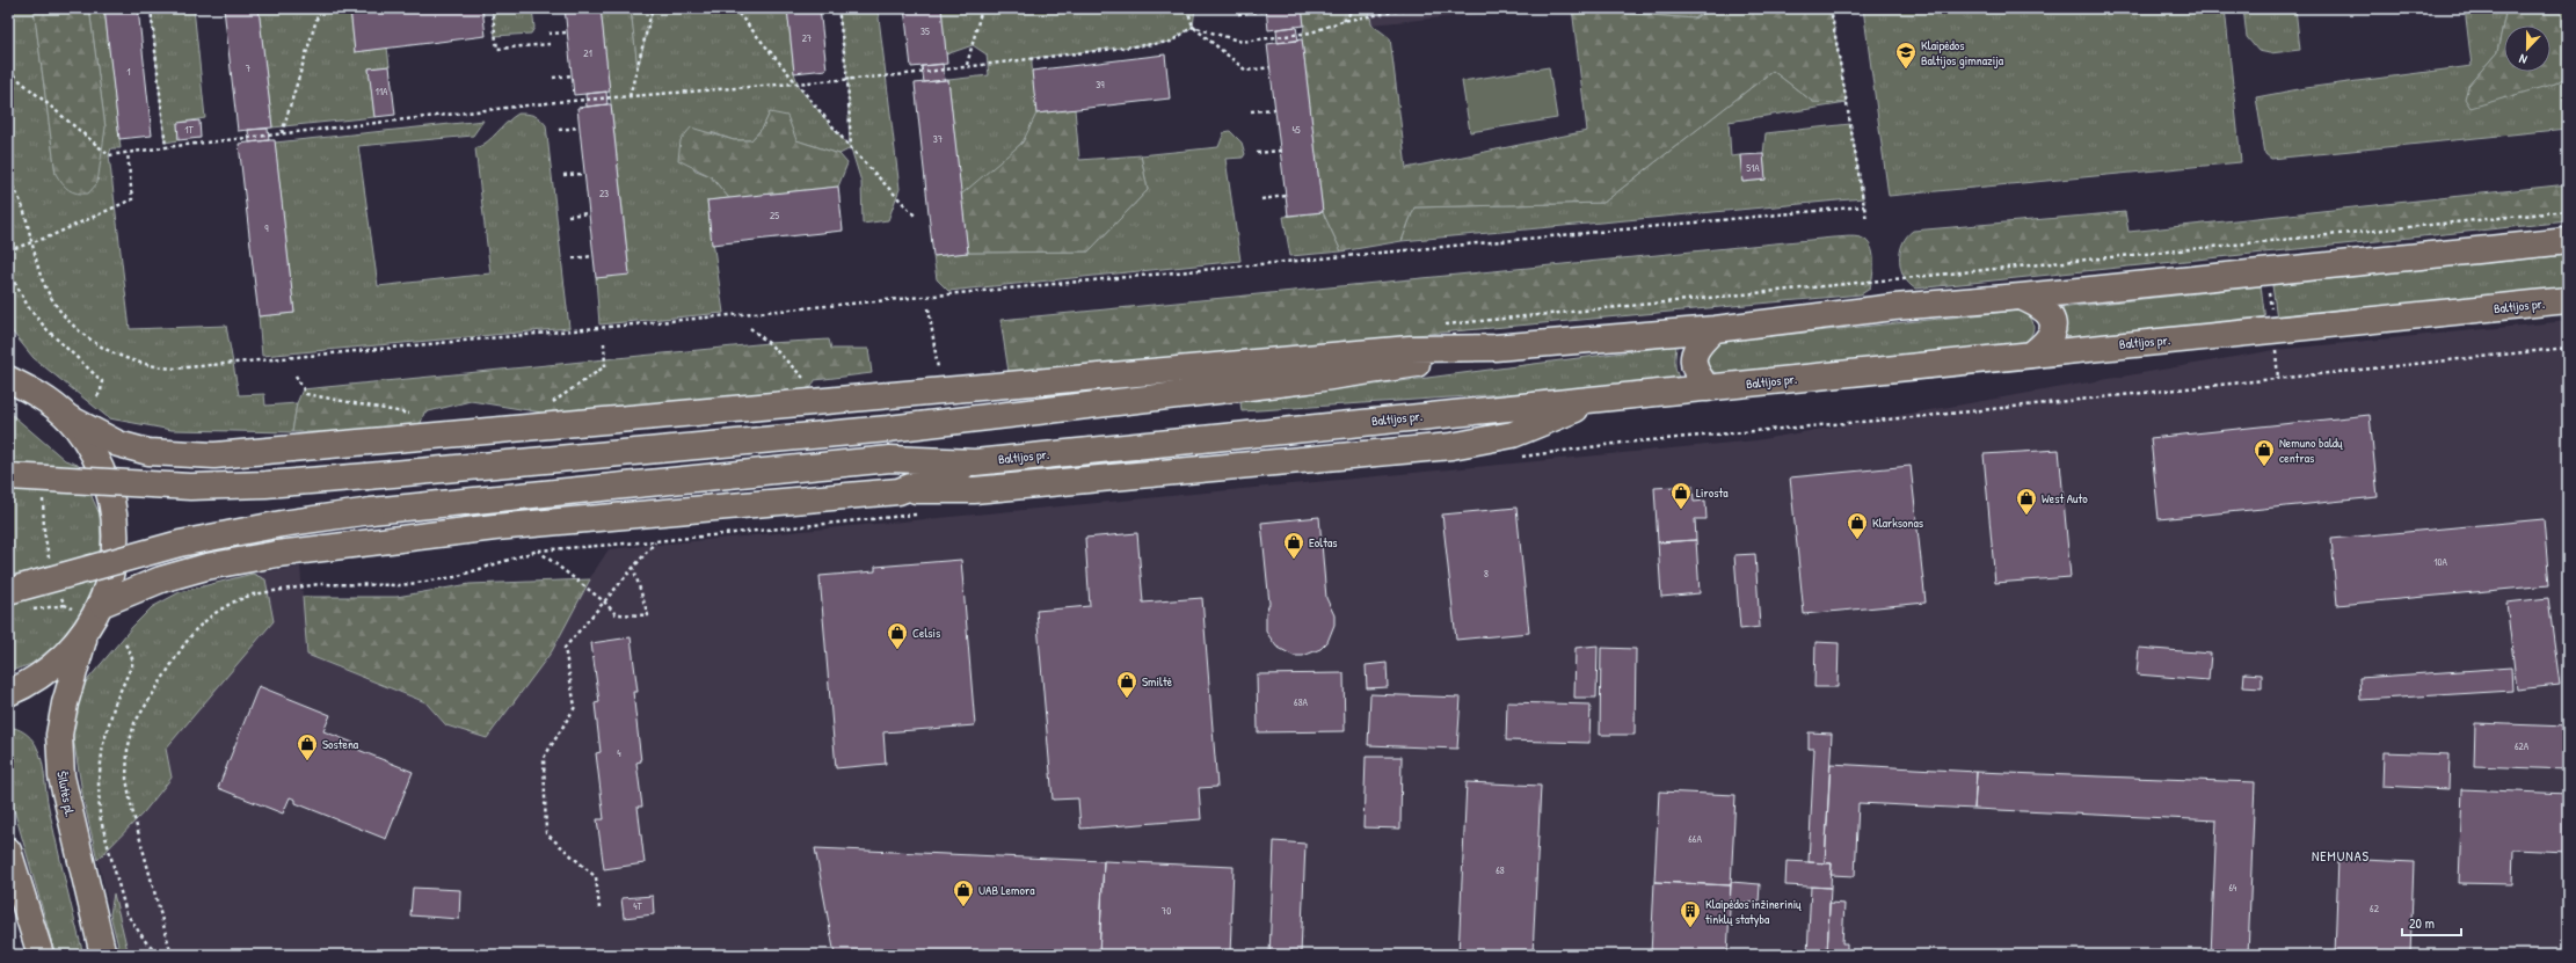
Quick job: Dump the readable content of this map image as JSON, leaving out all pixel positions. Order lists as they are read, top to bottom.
{
  "streets": {
    "main road": ["Baltijos pr.", "Šilutės pl."]
  },
  "districts": ["NEMUNAS"],
  "places": {
    "school or university": ["Klaipėdos Baltijos gimnazija"],
    "shop": [
      "Nemuno baldų centras",
      "Lirosta",
      "West Auto",
      "Klarksonas",
      "Eoltas",
      "Celsis",
      "Smiltė",
      "Sostena",
      "UAB Lemora"
    ],
    "building": ["Klaipėdos inžinerinių tinklų statyba"]
  },
  "house_numbers": [
    "35",
    "27",
    "21",
    "7",
    "1",
    "39",
    "11A",
    "1T",
    "45",
    "37",
    "51A",
    "23",
    "25",
    "9",
    "10A",
    "8",
    "68A",
    "62A",
    "4",
    "66A",
    "68",
    "64",
    "4T",
    "62",
    "70"
  ],
  "scale_bar": "20 m",
  "north": "bottom"
}
